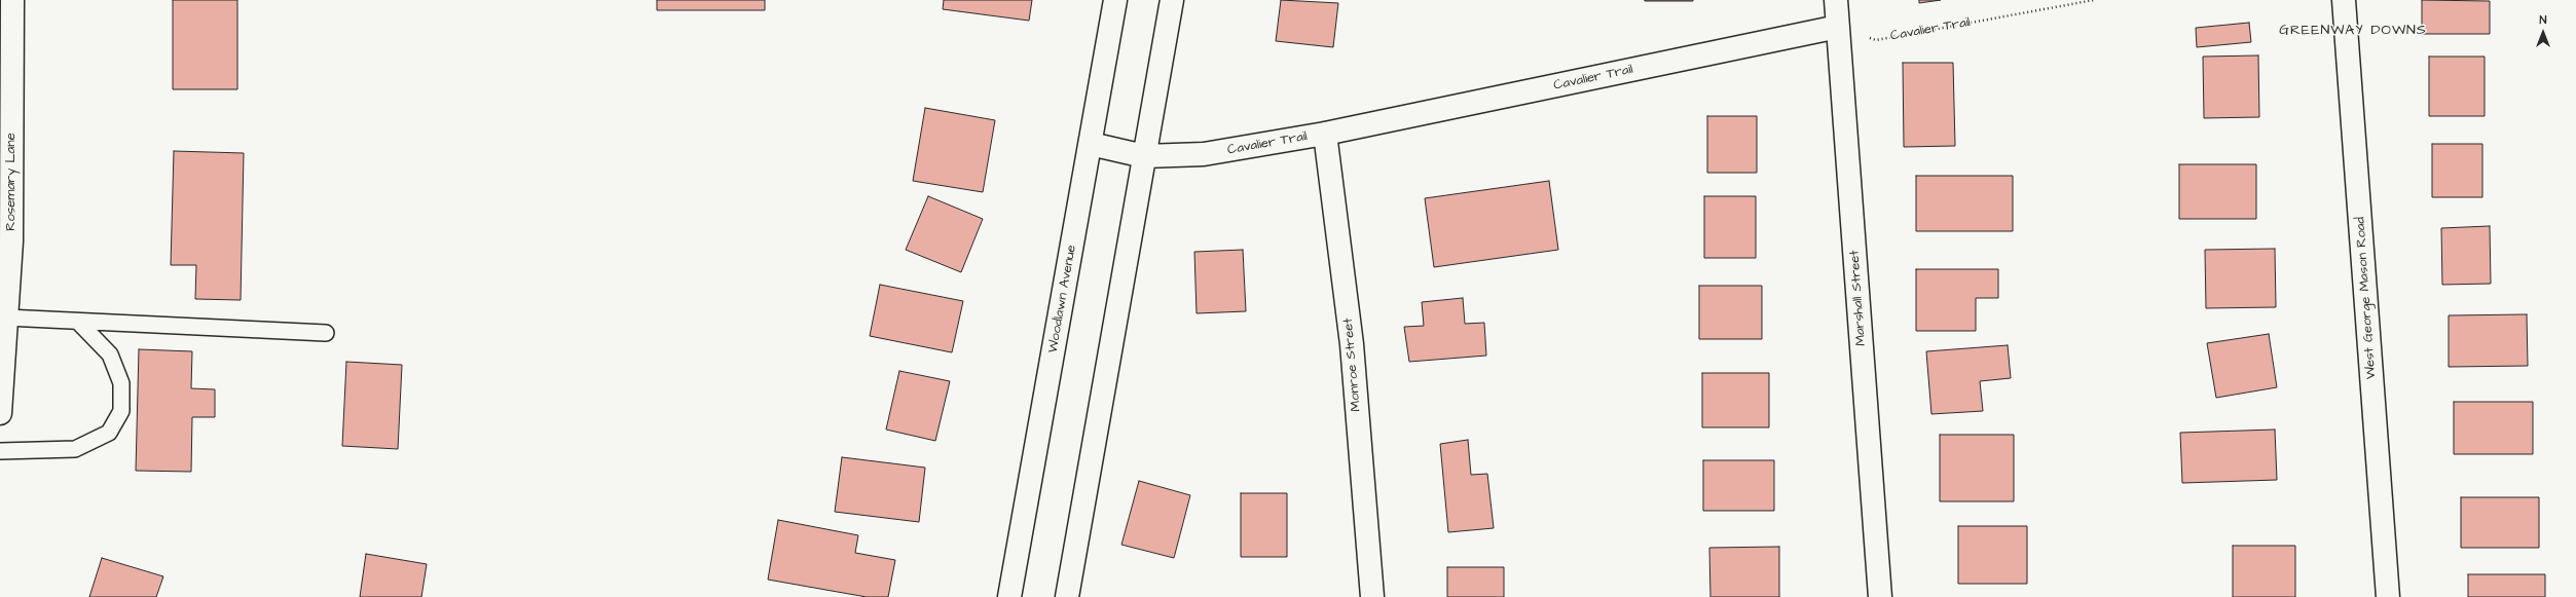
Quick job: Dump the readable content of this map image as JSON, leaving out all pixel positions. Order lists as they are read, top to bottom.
{
  "streets": {
    "street": [
      "Cavalier Trail",
      "Rosemary Lane",
      "Marshall Street",
      "West George Mason Road",
      "Woodlawn Avenue",
      "Monroe Street"
    ]
  },
  "crossings": [
    ["Cavalier Trail", "Marshall Street"],
    ["Cavalier Trail", "Woodlawn Avenue"],
    ["Cavalier Trail", "Monroe Street"]
  ],
  "districts": ["GREENWAY DOWNS"],
  "north": "top"
}
